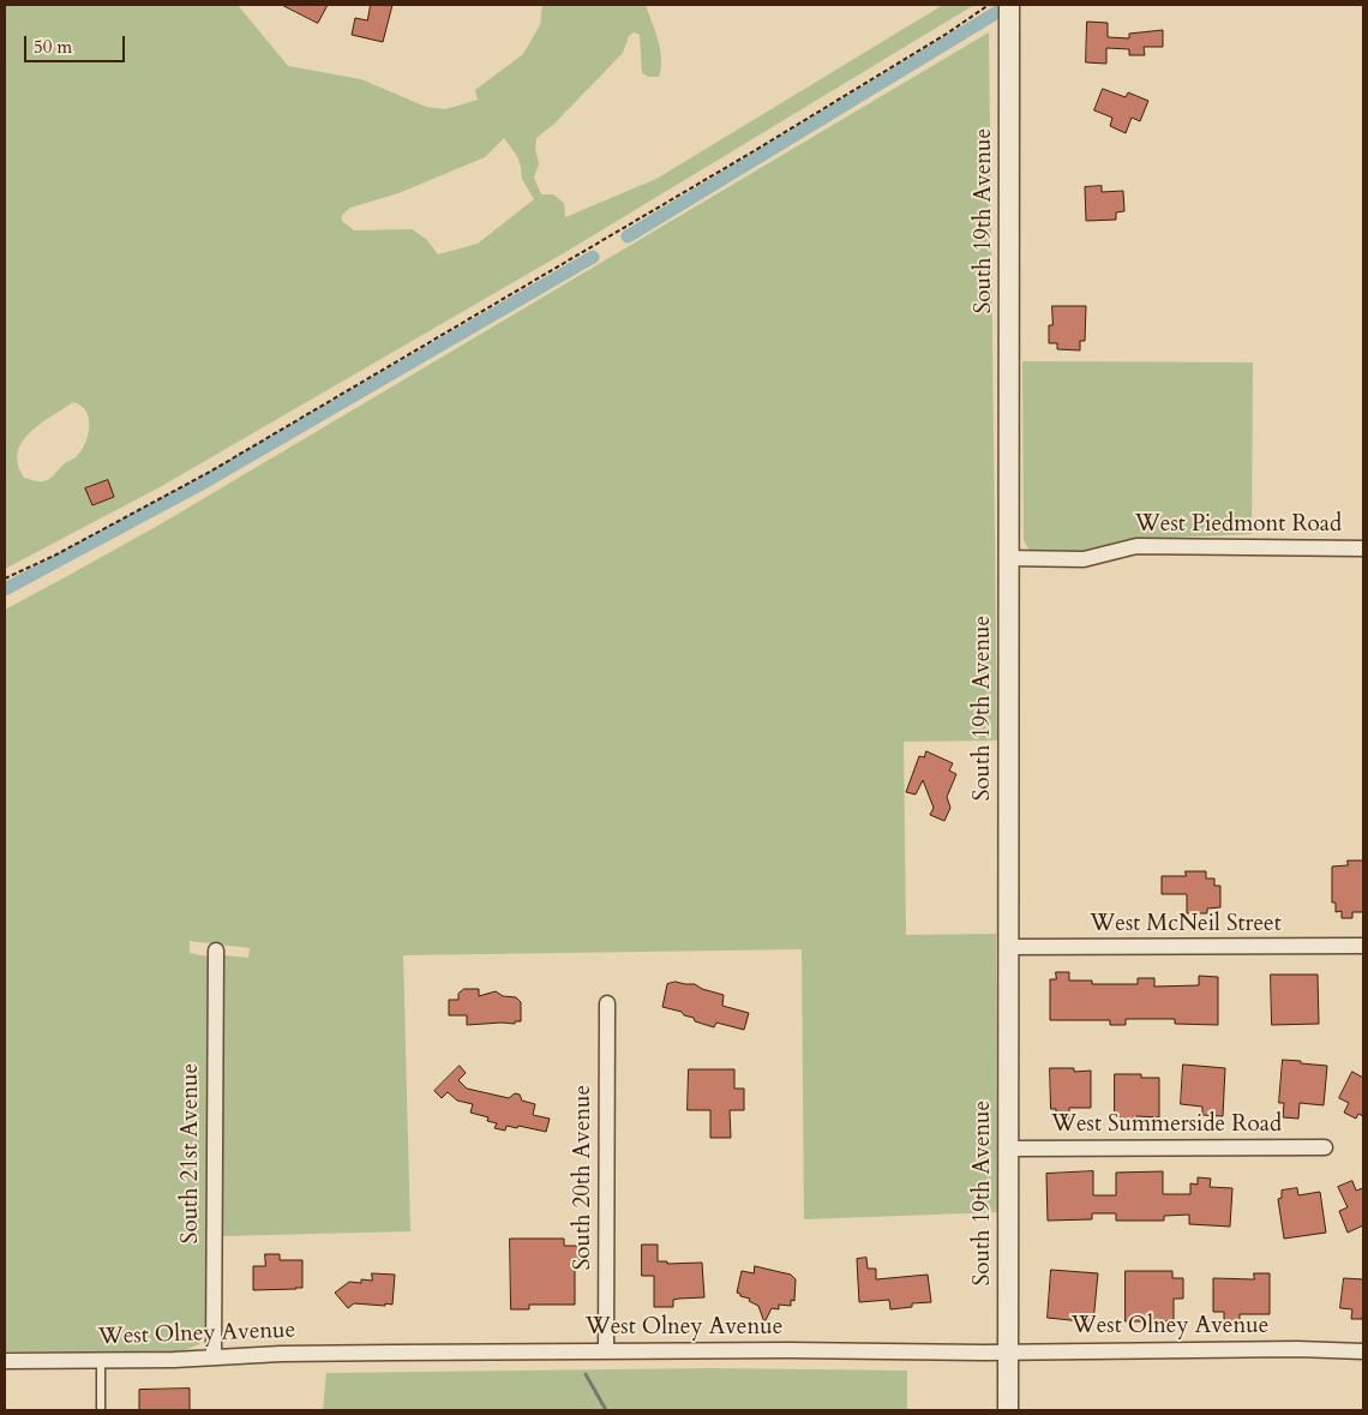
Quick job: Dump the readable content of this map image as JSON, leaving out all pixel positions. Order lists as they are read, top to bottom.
{
  "streets": {
    "street": [
      "South 19th Avenue",
      "West Piedmont Road",
      "West McNeil Street",
      "West Summerside Road",
      "South 21st Avenue",
      "South 20th Avenue",
      "West Olney Avenue"
    ]
  },
  "crossings": [
    ["South 19th Avenue", "West Piedmont Road"],
    ["South 19th Avenue", "West McNeil Street"],
    ["South 19th Avenue", "West Summerside Road"],
    ["South 19th Avenue", "West Olney Avenue"],
    ["South 21st Avenue", "West Olney Avenue"],
    ["South 20th Avenue", "West Olney Avenue"]
  ],
  "scale_bar": "50 m"
}
